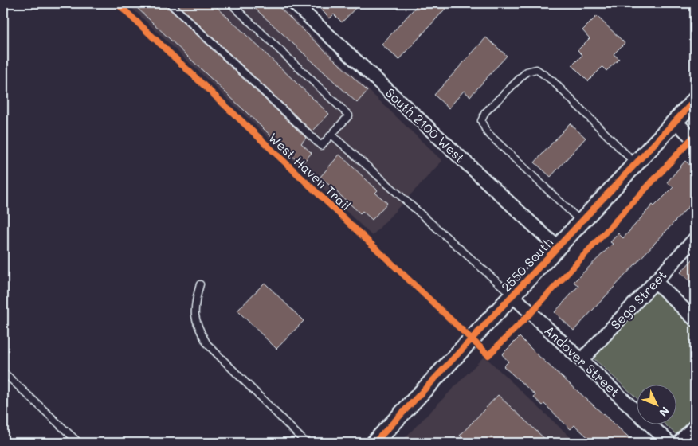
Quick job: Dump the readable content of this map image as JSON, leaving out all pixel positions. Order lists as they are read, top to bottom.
{
  "streets": {
    "street": [
      "South 2100 West",
      "2550 South",
      "Sego Street",
      "Andover Street"
    ],
    "cycle path": ["West Haven Trail"]
  },
  "crossings": [
    ["South 2100 West", "2550 South"],
    ["2550 South", "Andover Street"],
    ["Sego Street", "Andover Street"]
  ],
  "north": "bottom right"
}
